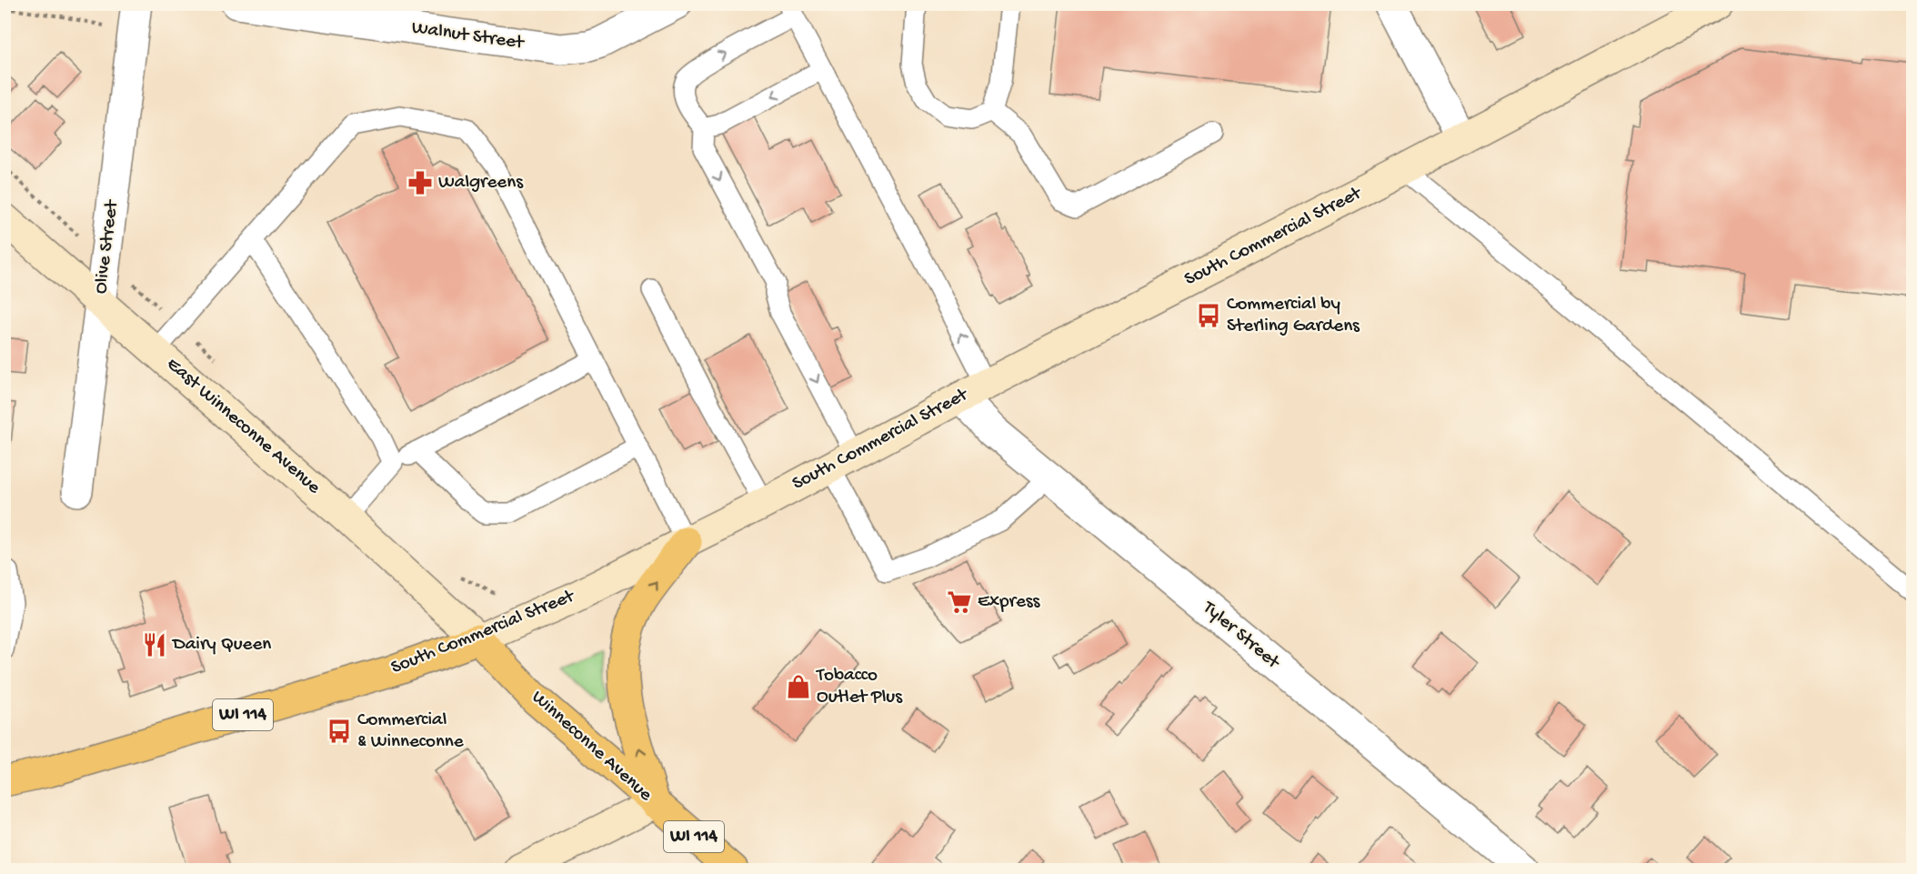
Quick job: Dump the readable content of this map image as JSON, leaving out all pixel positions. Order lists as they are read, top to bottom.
{
  "streets": {
    "main road": [
      "South Commercial Street",
      "East Winneconne Avenue",
      "WI 114",
      "Winneconne Avenue"
    ],
    "street": ["Walnut Street", "Olive Street", "Tyler Street"]
  },
  "crossings": [
    ["South Commercial Street", "East Winneconne Avenue"],
    ["South Commercial Street", "Tyler Street"],
    ["South Commercial Street", "Winneconne Avenue"],
    ["Olive Street", "East Winneconne Avenue"],
    ["East Winneconne Avenue", "Winneconne Avenue"]
  ],
  "places": {
    "pharmacy": ["Walgreens"],
    "bus stop": ["Commercial by Sterling Gardens", "Commercial & Winneconne"],
    "supermarket": ["Express"],
    "restaurant": ["Dairy Queen"],
    "shop": ["Tobacco Outlet Plus"]
  }
}
